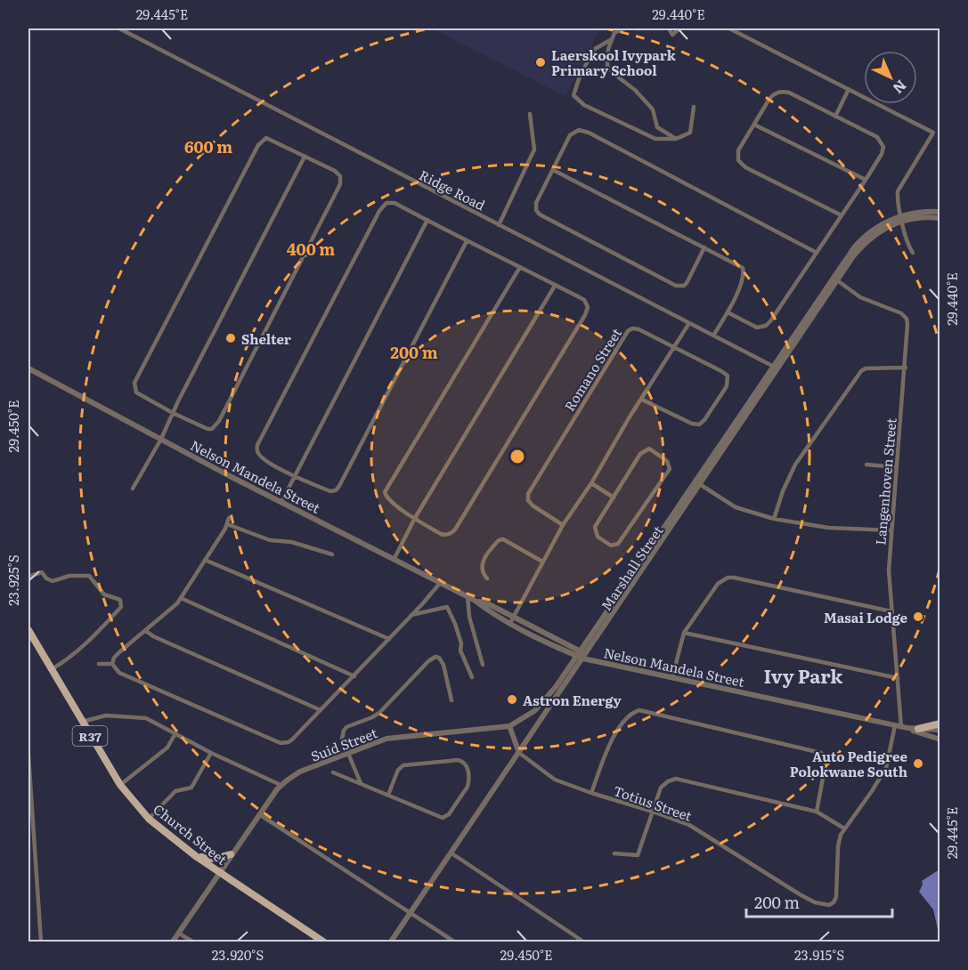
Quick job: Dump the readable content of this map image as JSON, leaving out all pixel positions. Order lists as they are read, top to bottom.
{
  "streets": {
    "main road": ["R37", "Church Street"],
    "street": [
      "Ridge Road",
      "Romano Street",
      "Nelson Mandela Street",
      "Langenhoven Street",
      "Marshall Street",
      "Suid Street",
      "Totius Street"
    ]
  },
  "crossings": [
    ["Ridge Road", "Marshall Street"],
    ["Nelson Mandela Street", "Langenhoven Street"],
    ["Nelson Mandela Street", "Marshall Street"],
    ["Nelson Mandela Street", "Suid Street"],
    ["Langenhoven Street", "Marshall Street"],
    ["Langenhoven Street", "Totius Street"],
    ["Marshall Street", "Suid Street"],
    ["Marshall Street", "Totius Street"],
    ["Suid Street", "Church Street"]
  ],
  "districts": ["Ivy Park"],
  "places": [
    "Laerskool Ivypark Primary School",
    "Shelter",
    "Masai Lodge",
    "Astron Energy",
    "Auto Pedigree Polokwane South"
  ],
  "scale_bar": "200 m",
  "north": "bottom right",
  "coordinates": [
    "29.445°E",
    "29.440°E",
    "29.450°E",
    "23.925°S",
    "23.920°S",
    "23.915°S"
  ],
  "rings": ["600 m", "400 m", "200 m"]
}
